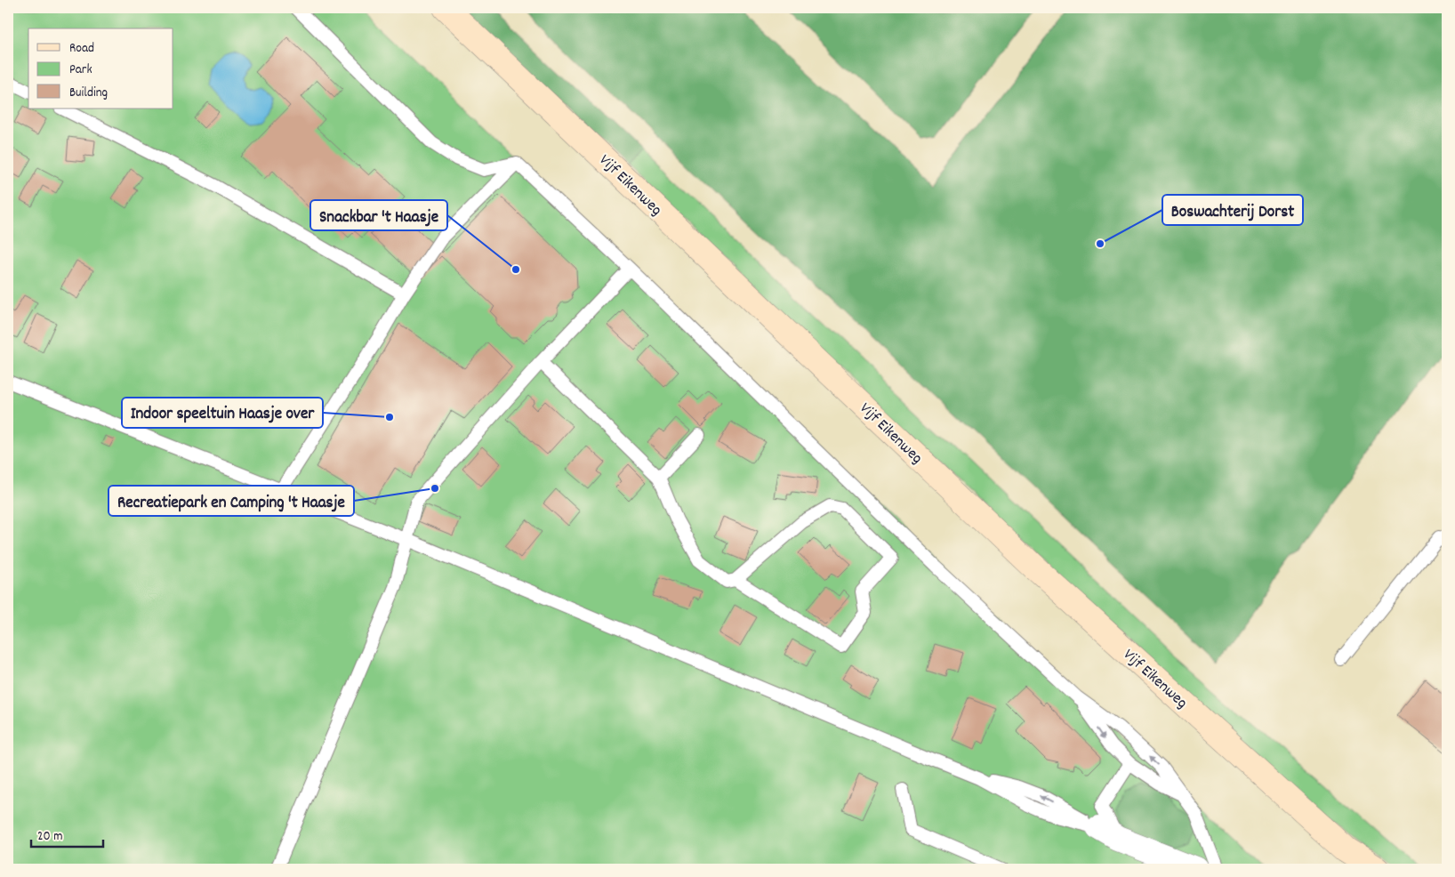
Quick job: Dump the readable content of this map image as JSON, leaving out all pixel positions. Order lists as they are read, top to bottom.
{
  "streets": {
    "main road": ["Vijf Eikenweg"]
  },
  "places": [
    "Boswachterij Dorst",
    "Snackbar 't Haasje",
    "Indoor speeltuin Haasje over",
    "Recreatiepark en Camping 't Haasje"
  ],
  "legend": ["Road", "Park", "Building"],
  "scale_bar": "20 m"
}
